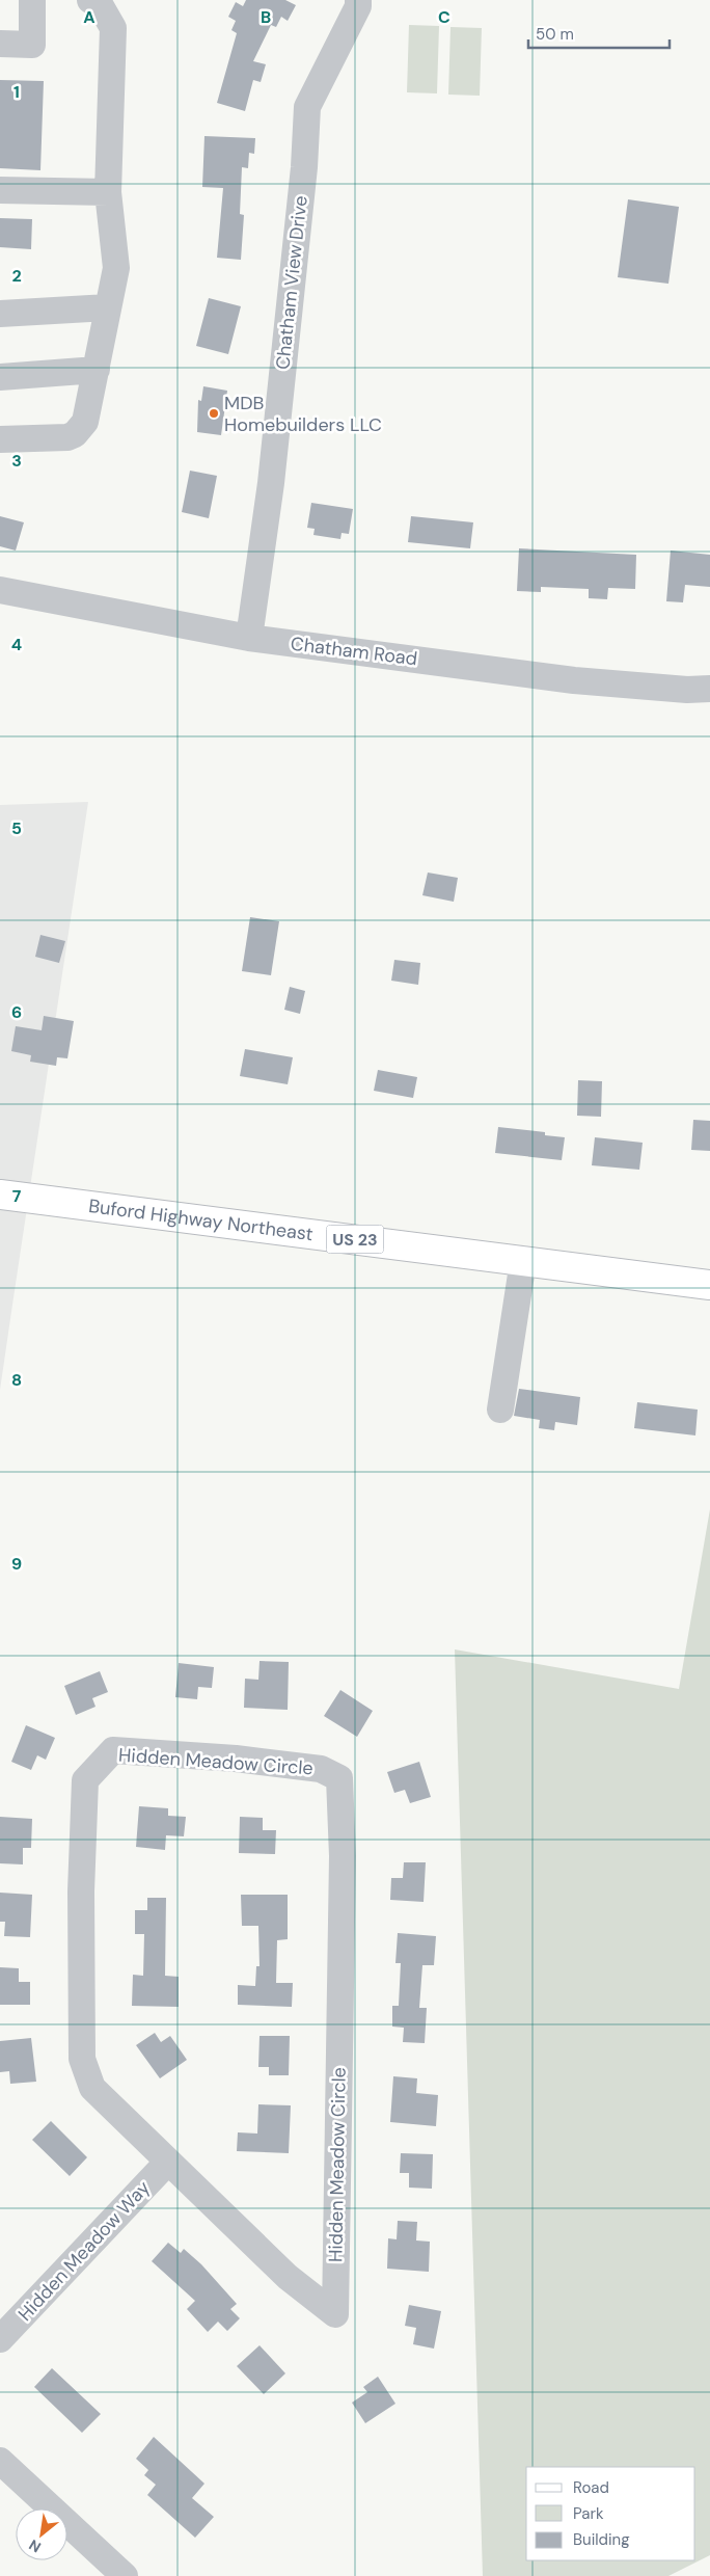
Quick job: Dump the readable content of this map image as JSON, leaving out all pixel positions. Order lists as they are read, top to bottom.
{
  "streets": {
    "main road": ["Buford Highway Northeast", "US 23"],
    "street": [
      "Chatham View Drive",
      "Chatham Road",
      "Hidden Meadow Circle",
      "Hidden Meadow Way"
    ]
  },
  "crossings": [
    ["Chatham View Drive", "Chatham Road"],
    ["Hidden Meadow Circle", "Hidden Meadow Way"]
  ],
  "places": ["MDB Homebuilders LLC"],
  "legend": ["Road", "Park", "Building"],
  "scale_bar": "50 m",
  "north": "bottom left",
  "grid": {
    "columns": ["A", "B", "C"],
    "rows": [
      "1",
      "2",
      "3",
      "4",
      "5",
      "6",
      "7",
      "8",
      "9"
    ]
  }
}
